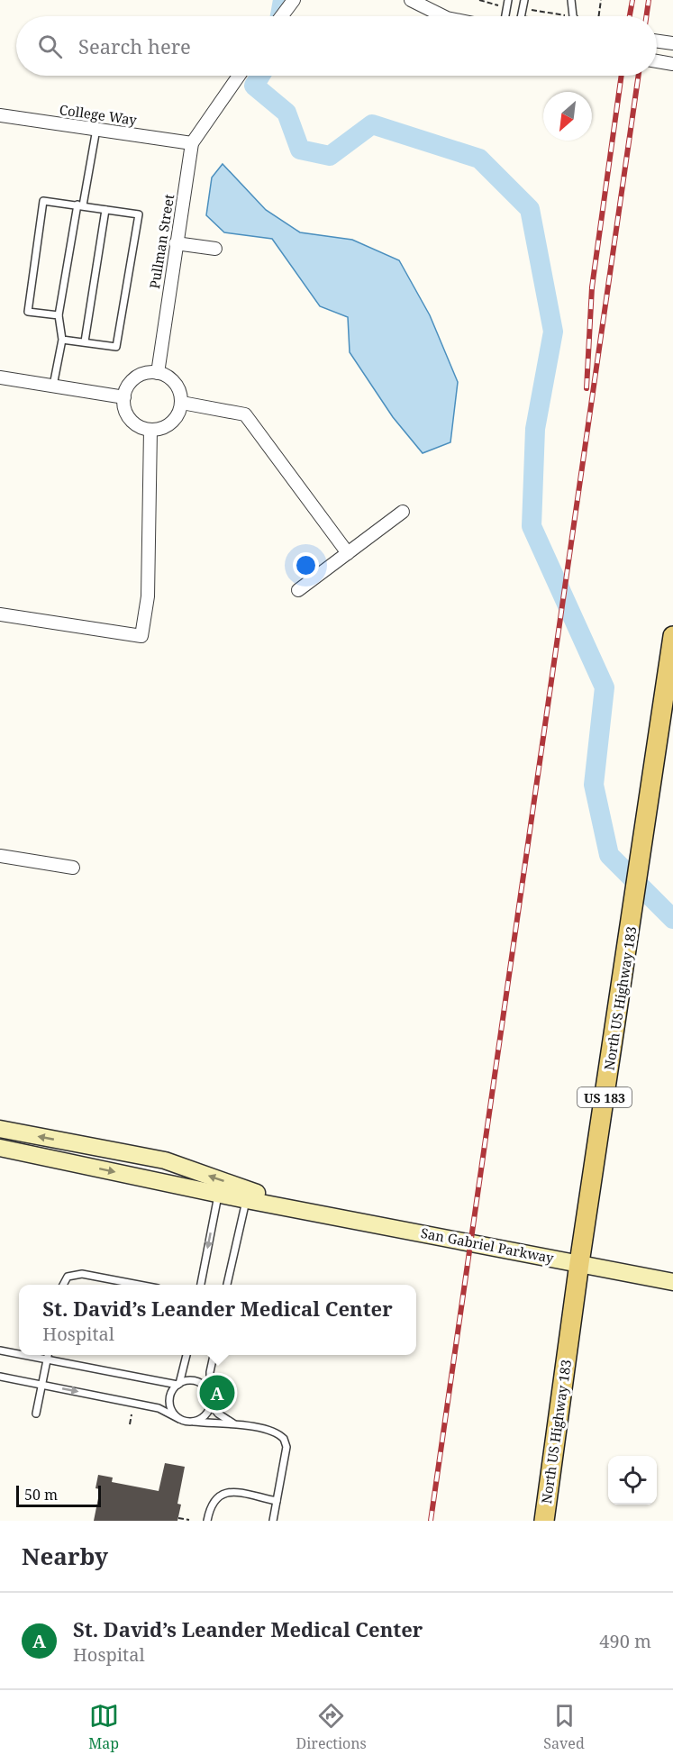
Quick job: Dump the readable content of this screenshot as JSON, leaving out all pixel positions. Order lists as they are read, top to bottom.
{
  "streets": {
    "main road": ["North US Highway 183", "US 183"],
    "street": ["College Way", "Pullman Street", "San Gabriel Parkway"]
  },
  "crossings": [
    ["College Way", "Pullman Street"],
    ["North US Highway 183", "San Gabriel Parkway"]
  ],
  "scale_bar": "50 m",
  "north": "bottom left",
  "page": {
    "search": "Search here",
    "popup": ["St. David’s Leander Medical Center", "Hospital"],
    "pins": "A",
    "scale": "50 m",
    "heading": "Nearby",
    "list": [
      {
        "mark": "A",
        "name": "St. David’s Leander Medical Center",
        "note": "Hospital",
        "value": "490 m"
      }
    ],
    "nav": ["Map", "Directions", "Saved"]
  }
}
